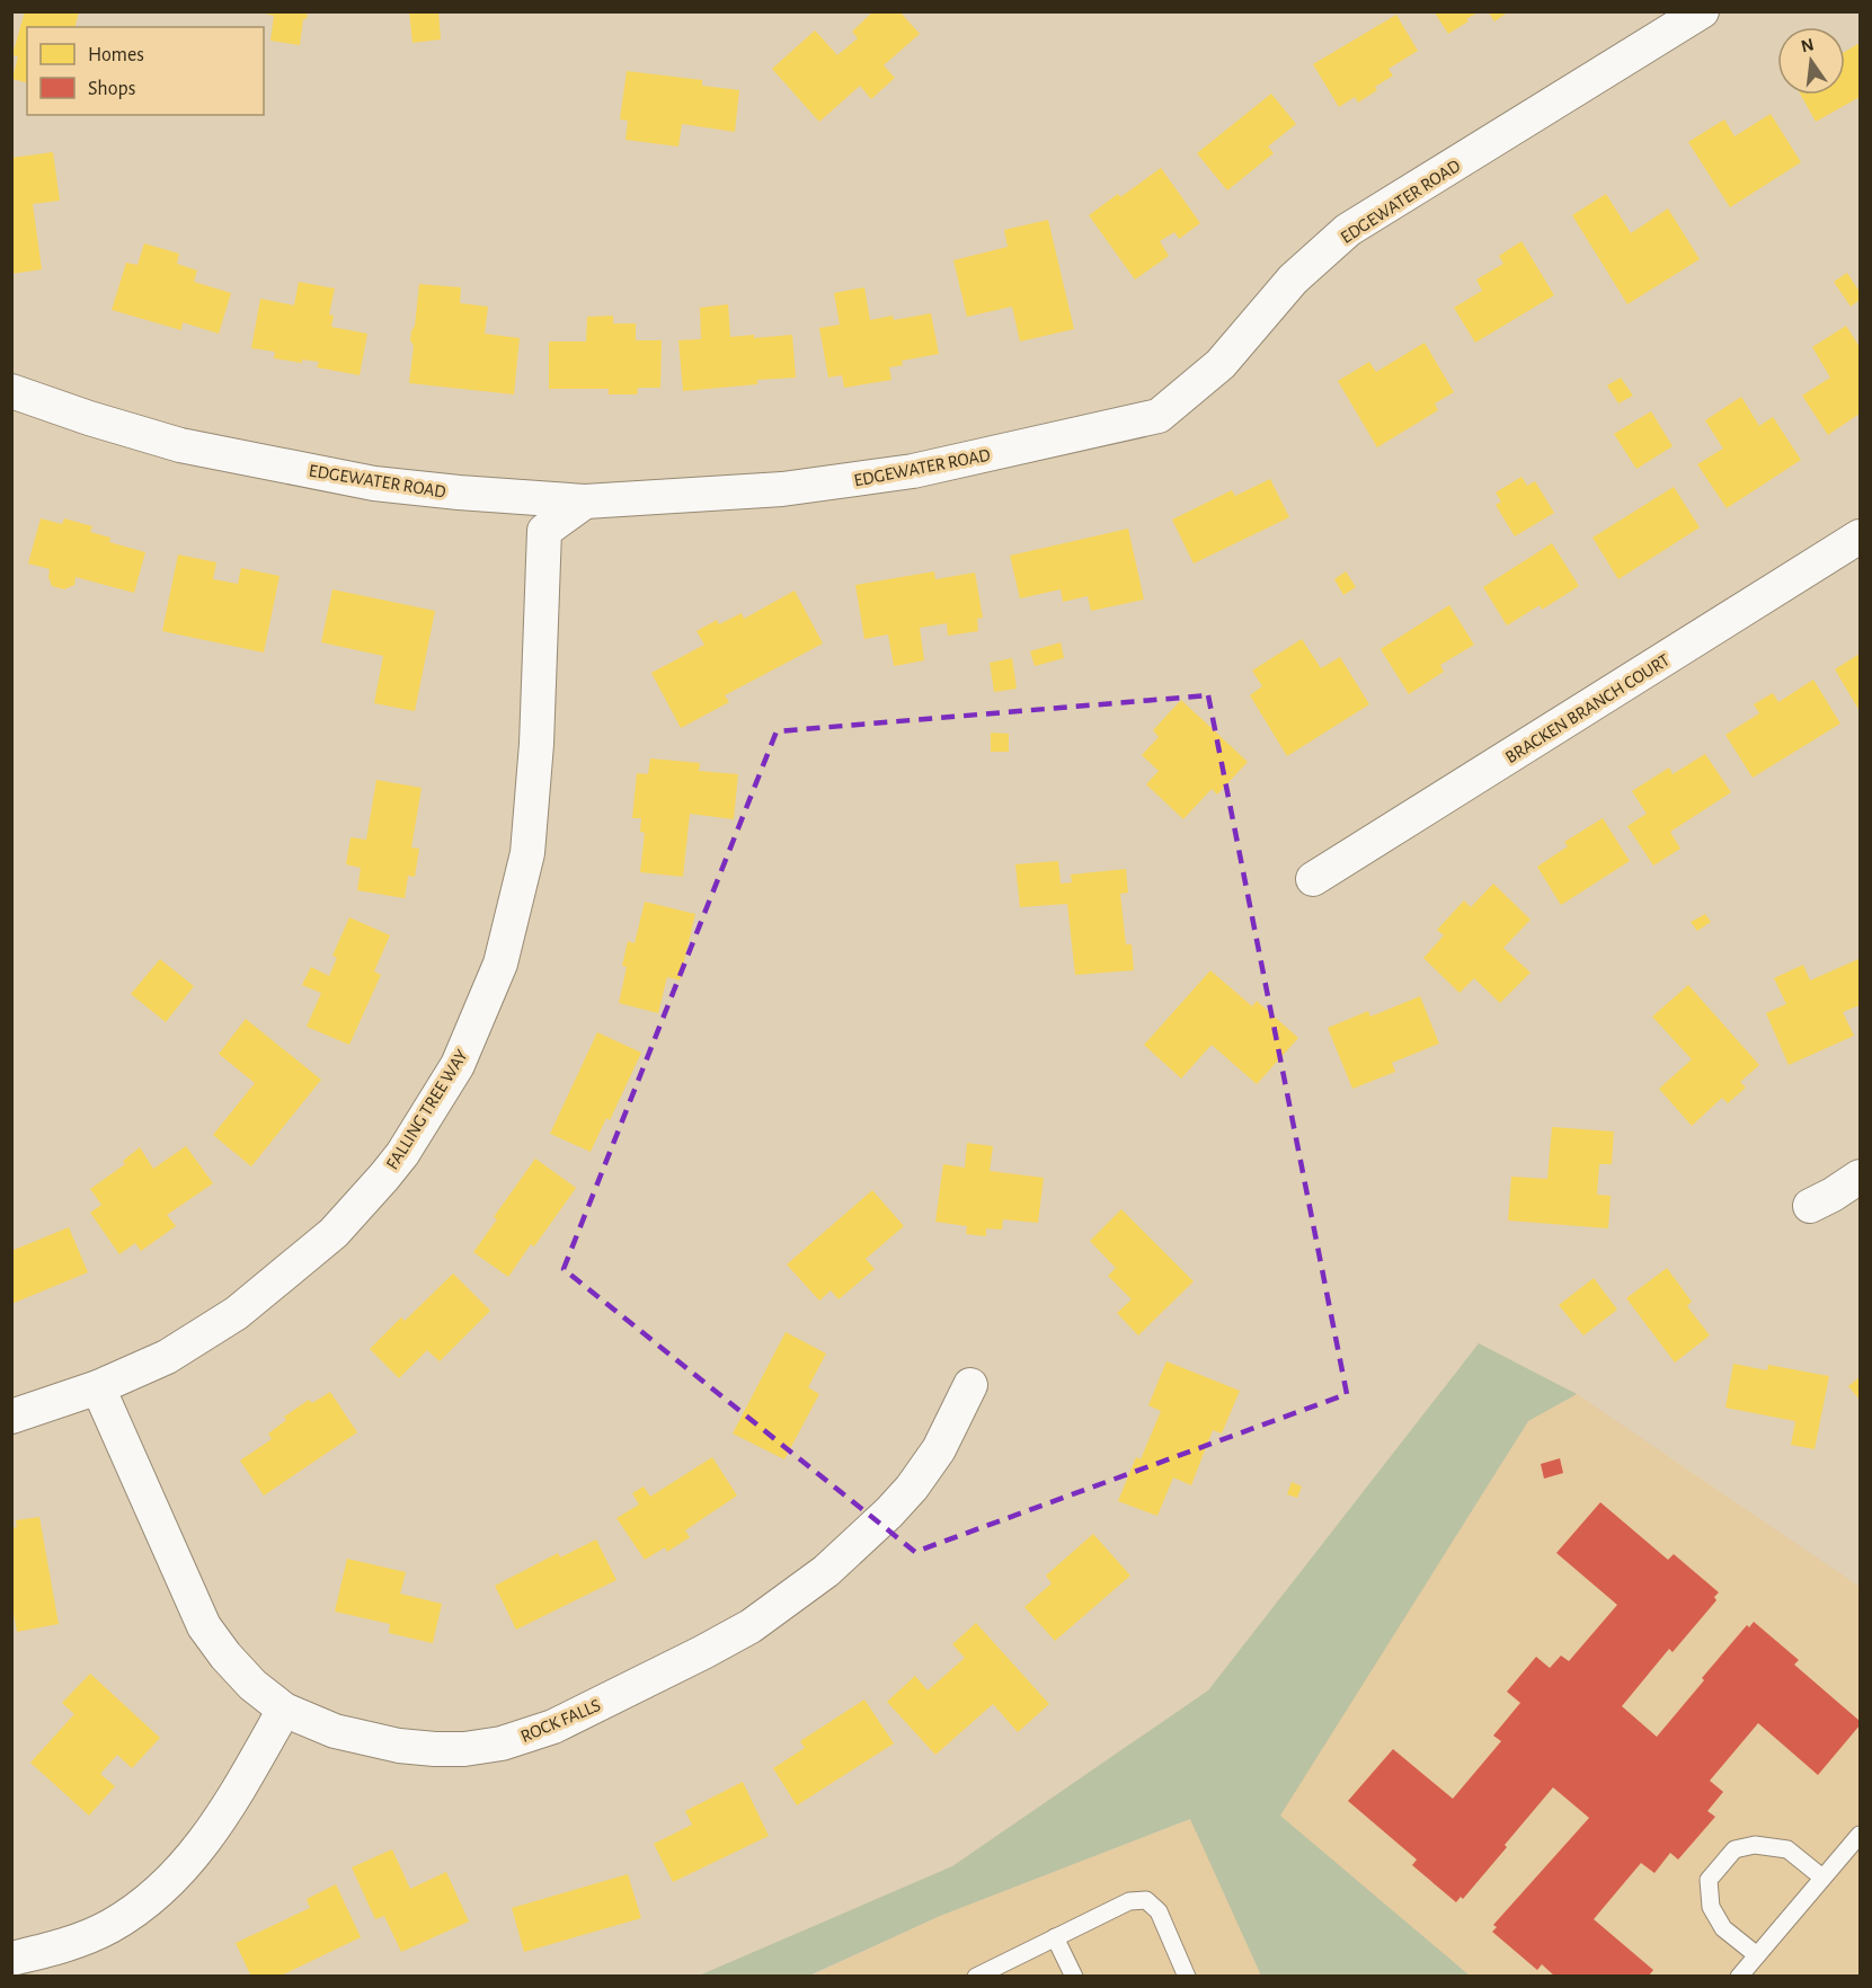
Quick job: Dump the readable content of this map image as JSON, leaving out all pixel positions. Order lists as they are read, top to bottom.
{
  "streets": {
    "street": [
      "EDGEWATER ROAD",
      "BRACKEN BRANCH COURT",
      "FALLING TREE WAY",
      "ROCK FALLS"
    ]
  },
  "crossings": [
    ["EDGEWATER ROAD", "FALLING TREE WAY"],
    ["FALLING TREE WAY", "ROCK FALLS"]
  ],
  "legend": ["Homes", "Shops"],
  "north": "top"
}
